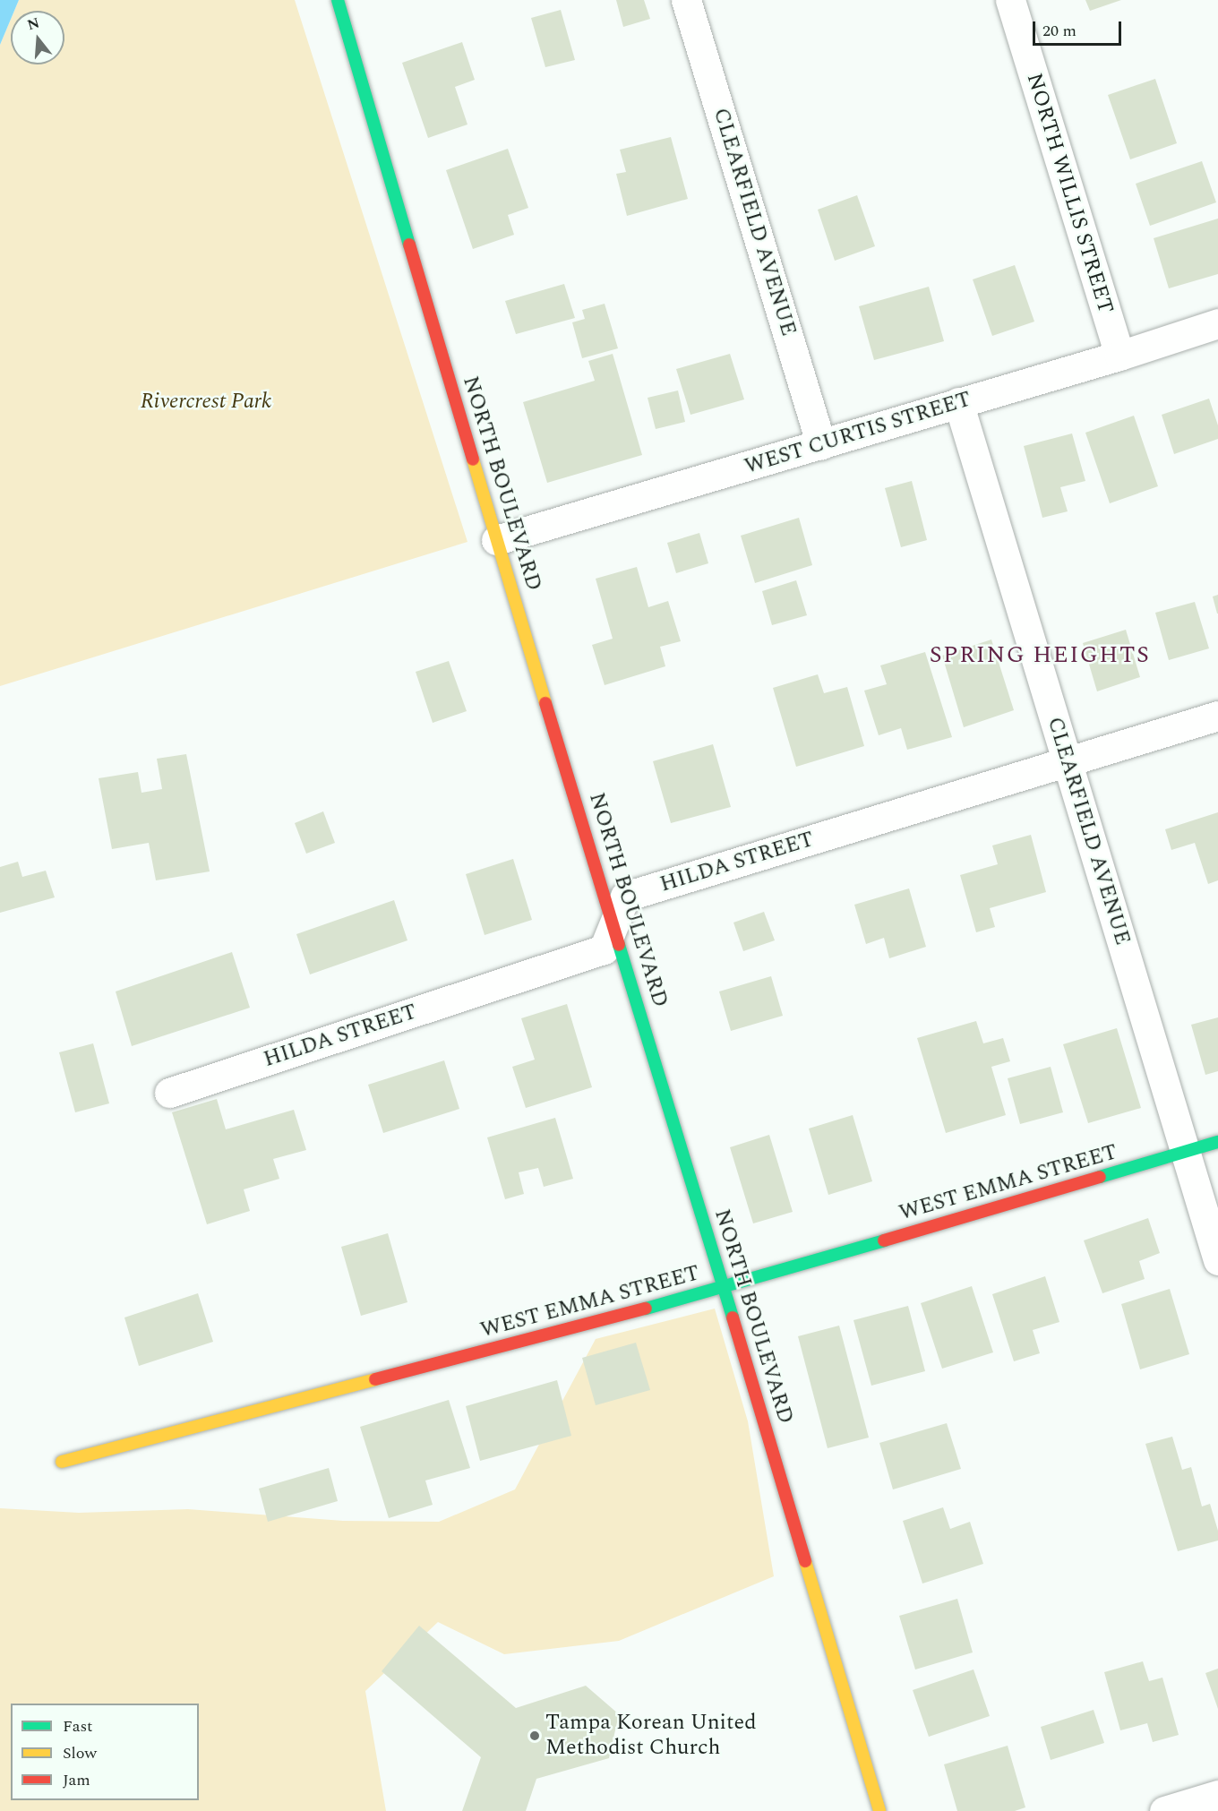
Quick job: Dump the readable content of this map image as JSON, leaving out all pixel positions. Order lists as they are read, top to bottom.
{
  "streets": {
    "street": [
      "NORTH WILLIS STREET",
      "CLEARFIELD AVENUE",
      "WEST CURTIS STREET",
      "NORTH BOULEVARD",
      "HILDA STREET",
      "WEST EMMA STREET"
    ]
  },
  "crossings": [
    ["NORTH WILLIS STREET", "WEST CURTIS STREET"],
    ["CLEARFIELD AVENUE", "WEST CURTIS STREET"],
    ["CLEARFIELD AVENUE", "HILDA STREET"],
    ["CLEARFIELD AVENUE", "WEST EMMA STREET"],
    ["WEST CURTIS STREET", "NORTH BOULEVARD"],
    ["NORTH BOULEVARD", "HILDA STREET"],
    ["NORTH BOULEVARD", "WEST EMMA STREET"]
  ],
  "districts": ["SPRING HEIGHTS"],
  "parks": ["Rivercrest Park"],
  "places": ["Tampa Korean United Methodist Church"],
  "legend": ["Fast", "Slow", "Jam"],
  "scale_bar": "20 m",
  "north": "top"
}
